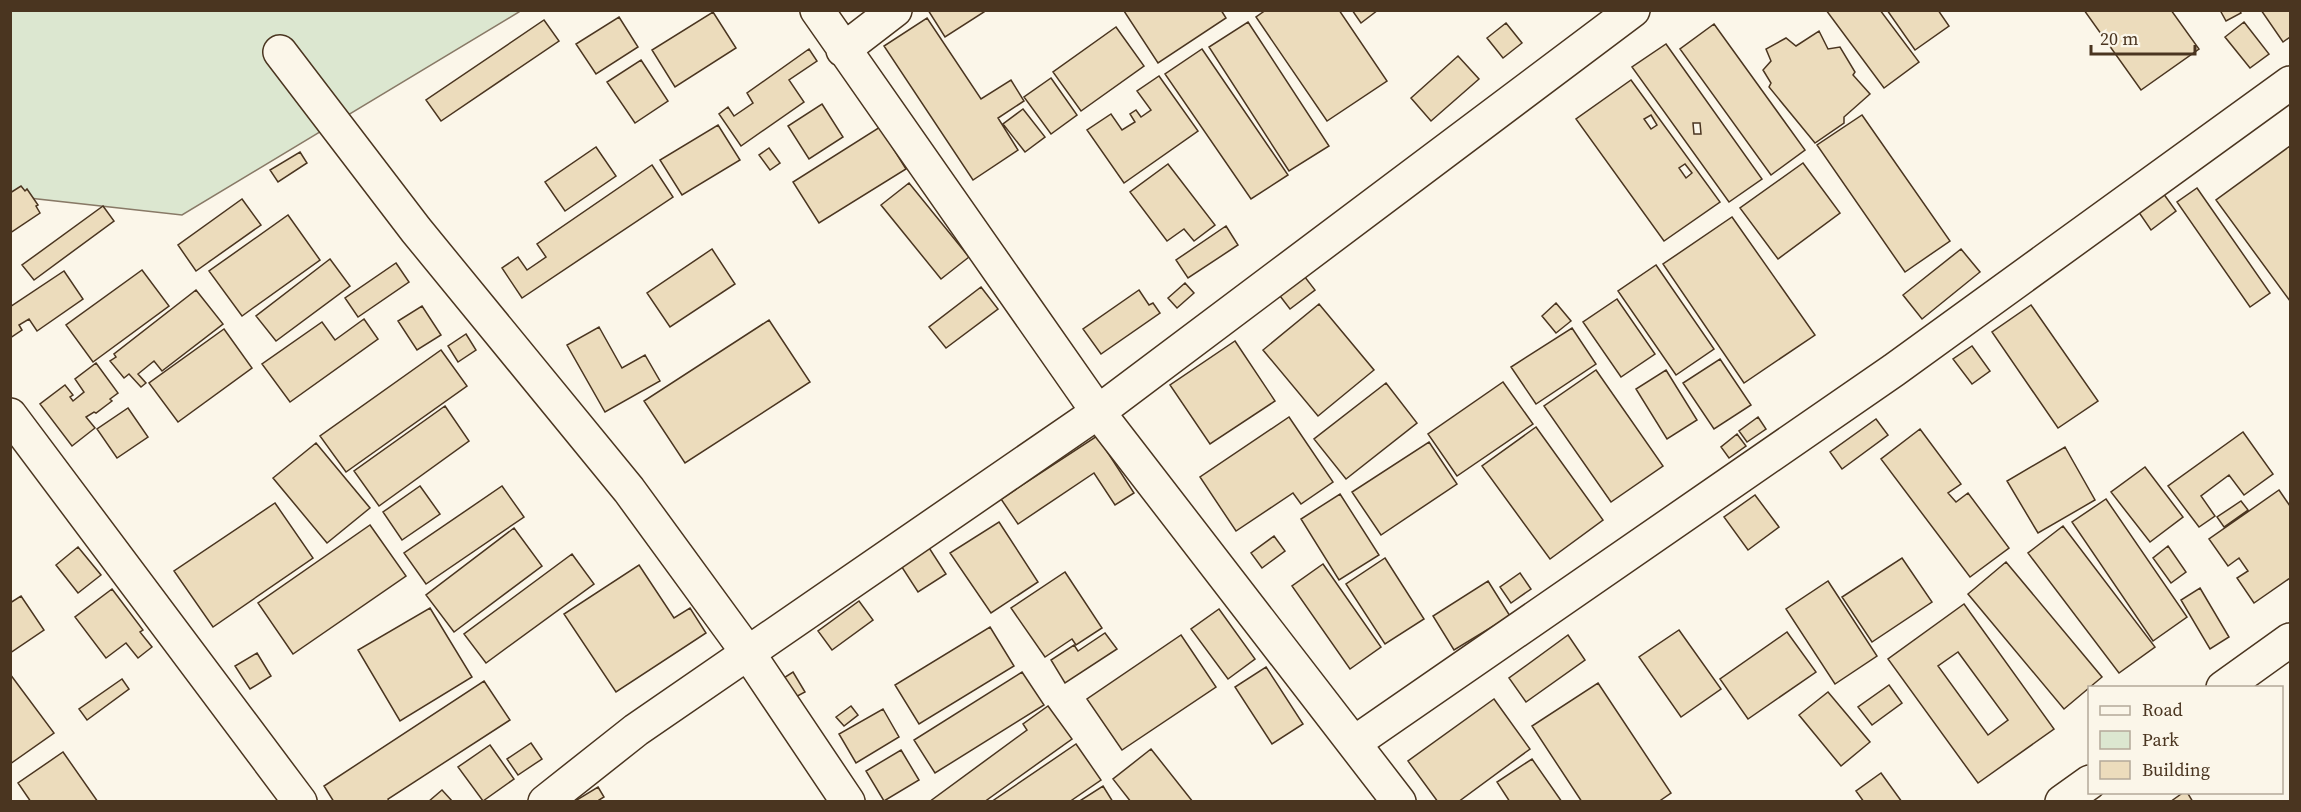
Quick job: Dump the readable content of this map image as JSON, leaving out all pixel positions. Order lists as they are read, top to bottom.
{
  "legend": ["Road", "Park", "Building"],
  "scale_bar": "20 m"
}
